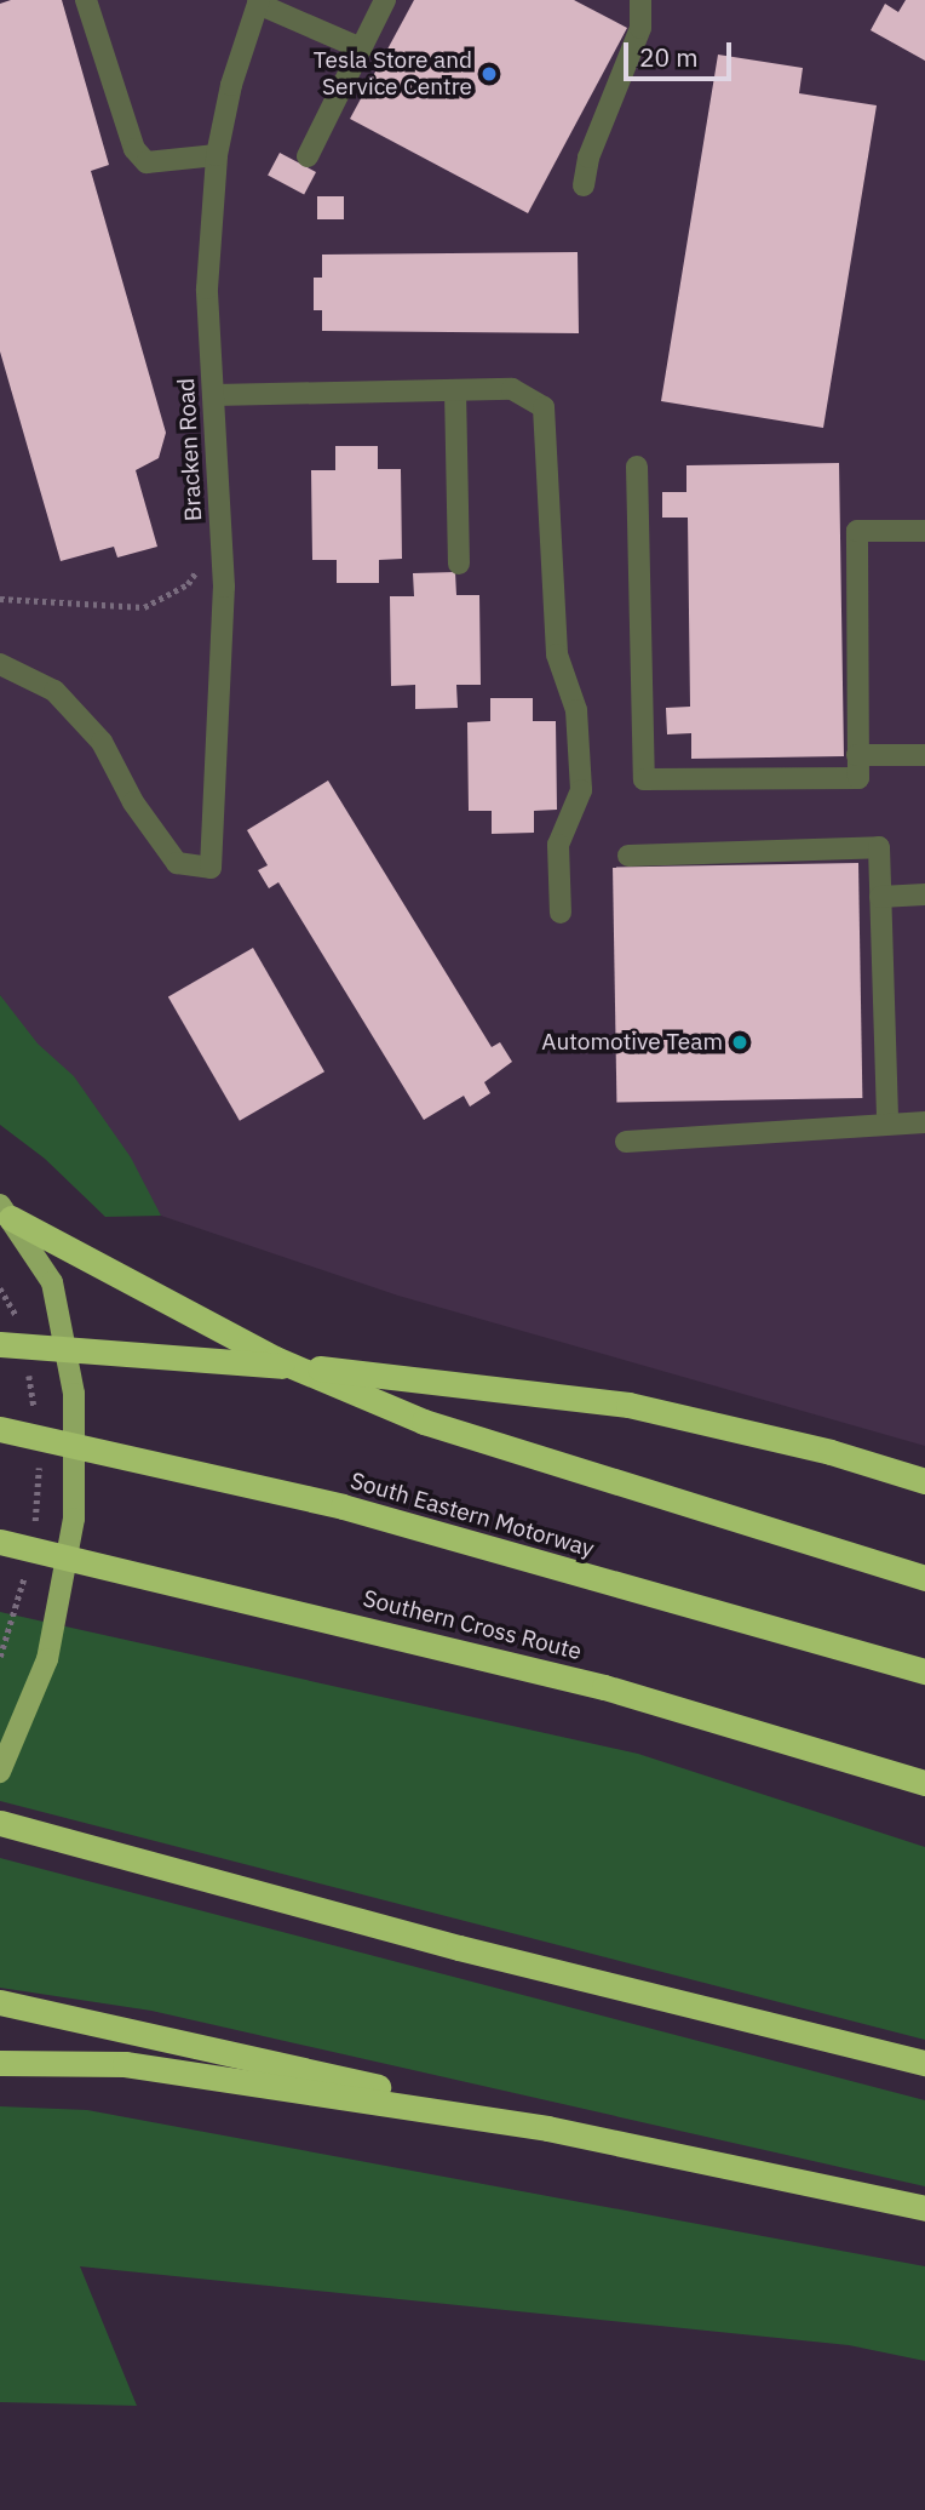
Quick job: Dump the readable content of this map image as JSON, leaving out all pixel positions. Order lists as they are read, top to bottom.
{
  "streets": {
    "highway": ["South Eastern Motorway", "Southern Cross Route"],
    "street": ["Bracken Road"]
  },
  "places": ["Tesla Store and Service Centre", "Automotive Team"],
  "scale_bar": "20 m"
}
